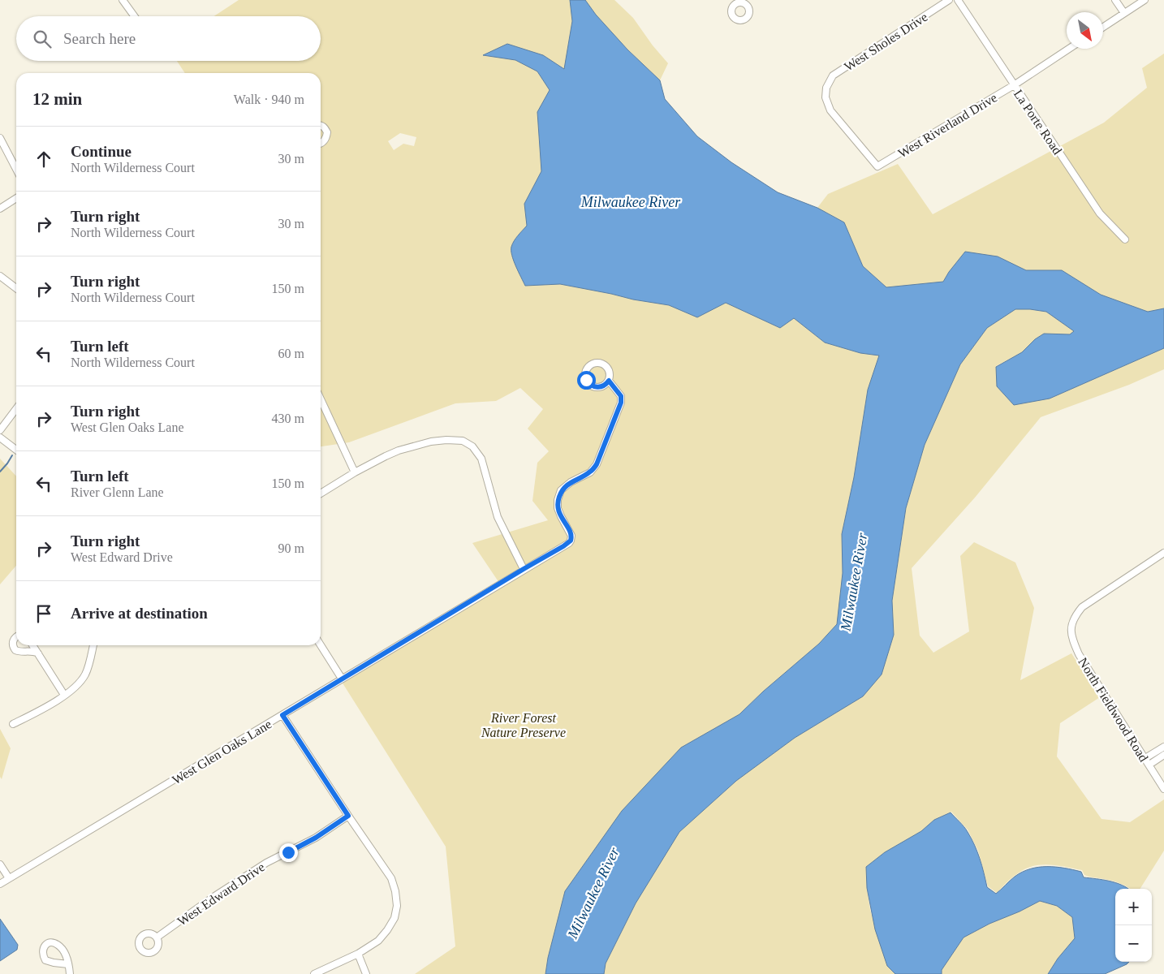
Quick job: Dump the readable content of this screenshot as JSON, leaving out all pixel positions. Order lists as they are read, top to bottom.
{
  "streets": {
    "street": [
      "West Sholes Drive",
      "La Porte Road",
      "West Riverland Drive",
      "North Fieldwood Road",
      "West Glen Oaks Lane",
      "West Edward Drive"
    ]
  },
  "crossings": [
    ["West Sholes Drive", "West Riverland Drive"],
    ["La Porte Road", "West Riverland Drive"]
  ],
  "water": ["Milwaukee River"],
  "parks": ["River Forest Nature Preserve"],
  "north": "bottom right",
  "page": {
    "search": "Search here",
    "heading": ["12 min", "Walk · 940 m"],
    "list": [
      ["Continue", "North Wilderness Court", "30 m"],
      ["Turn right", "North Wilderness Court", "30 m"],
      ["Turn right", "North Wilderness Court", "150 m"],
      ["Turn left", "North Wilderness Court", "60 m"],
      ["Turn right", "West Glen Oaks Lane", "430 m"],
      ["Turn left", "River Glenn Lane", "150 m"],
      ["Turn right", "West Edward Drive", "90 m"],
      "Arrive at destination"
    ],
    "map_buttons": ["+", "−"]
  }
}
